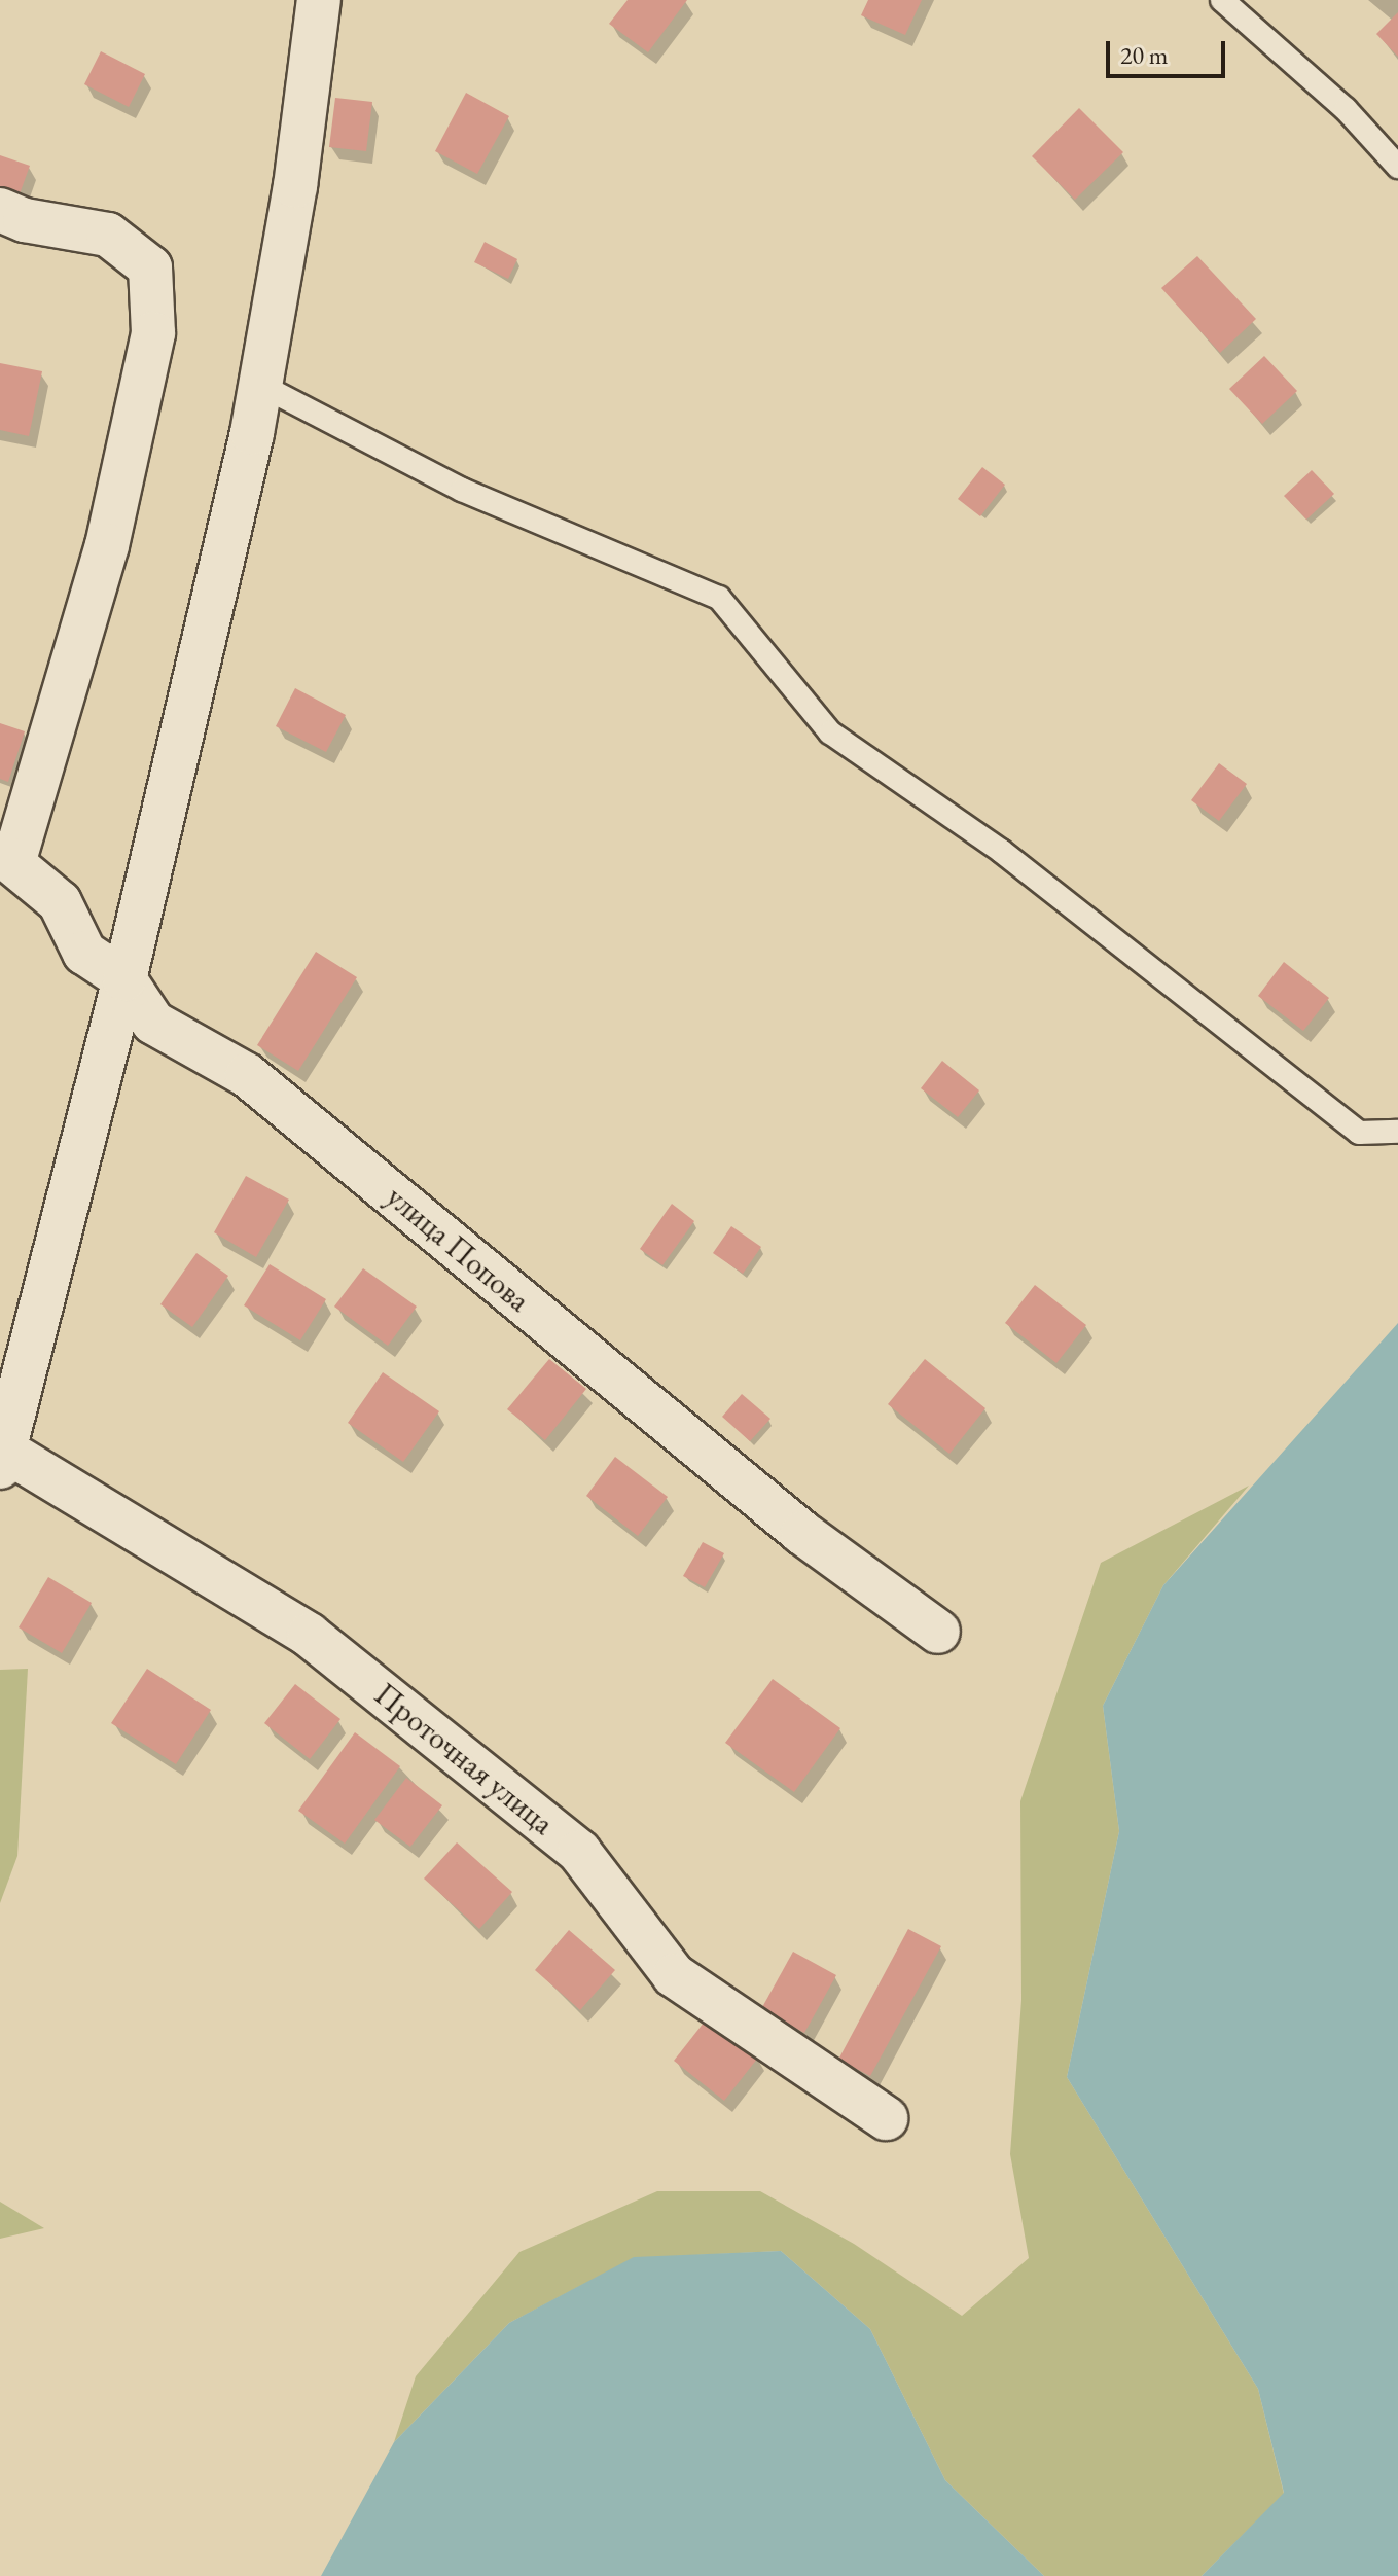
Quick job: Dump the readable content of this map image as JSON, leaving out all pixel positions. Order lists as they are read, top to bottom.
{
  "streets": {
    "street": ["улица Попова", "Проточная улица"]
  },
  "scale_bar": "20 m"
}
